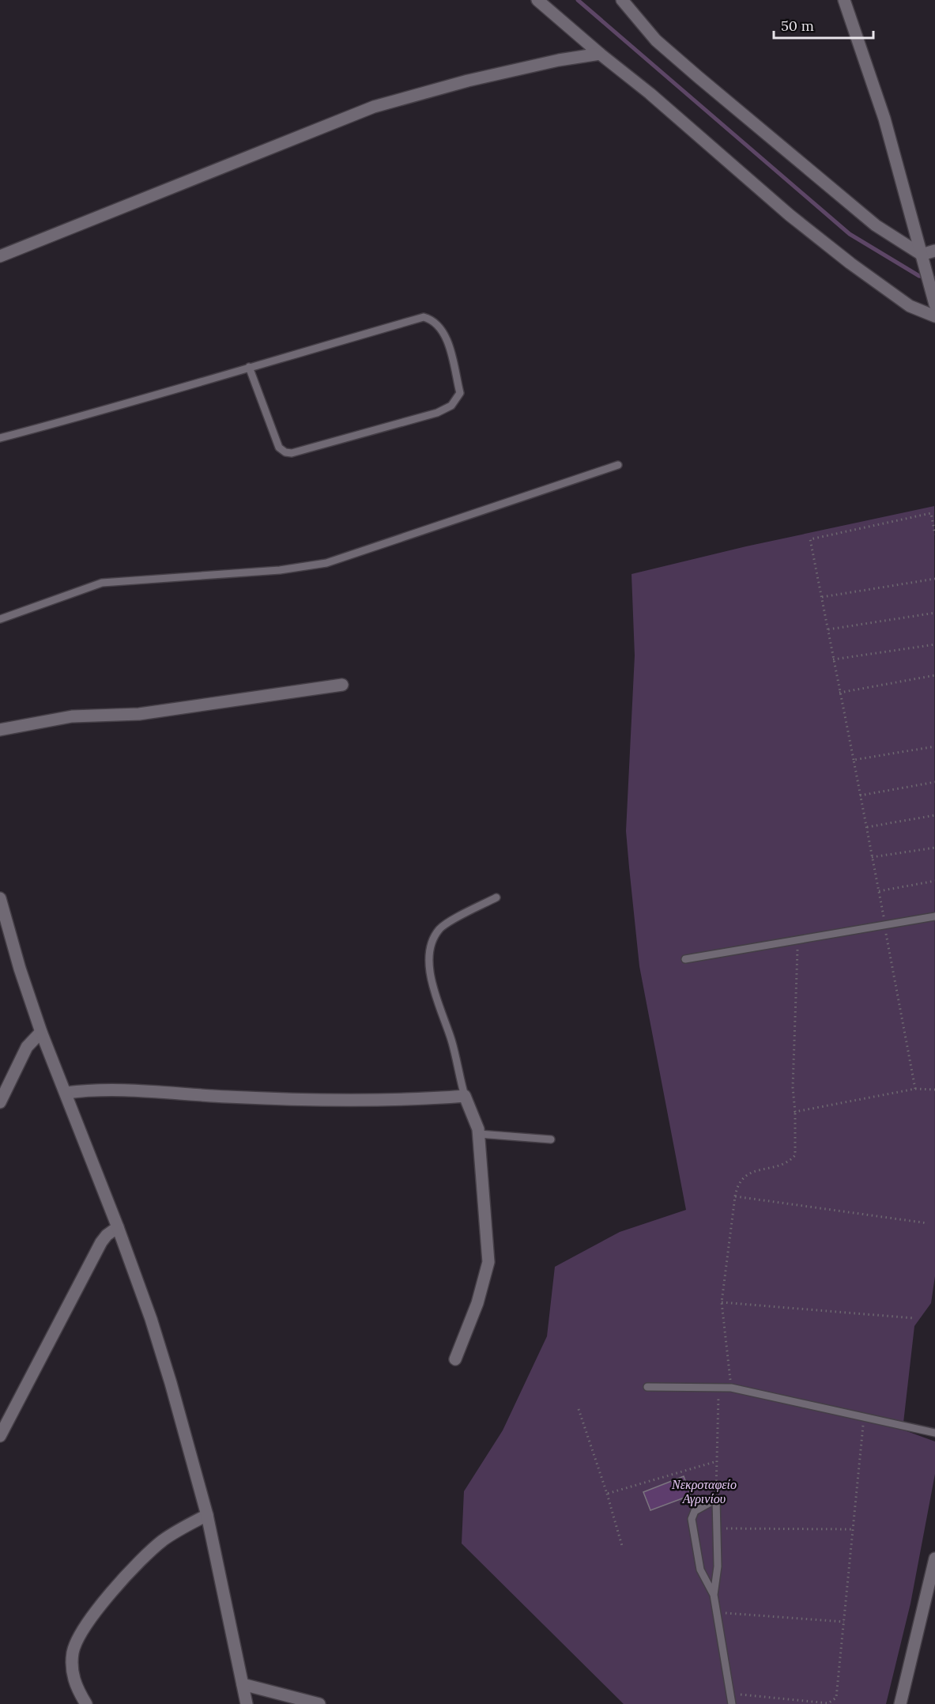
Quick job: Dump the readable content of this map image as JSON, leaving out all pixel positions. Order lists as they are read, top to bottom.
{
  "parks": ["Νεκροταφείο Αγρινίου"],
  "scale_bar": "50 m"
}
